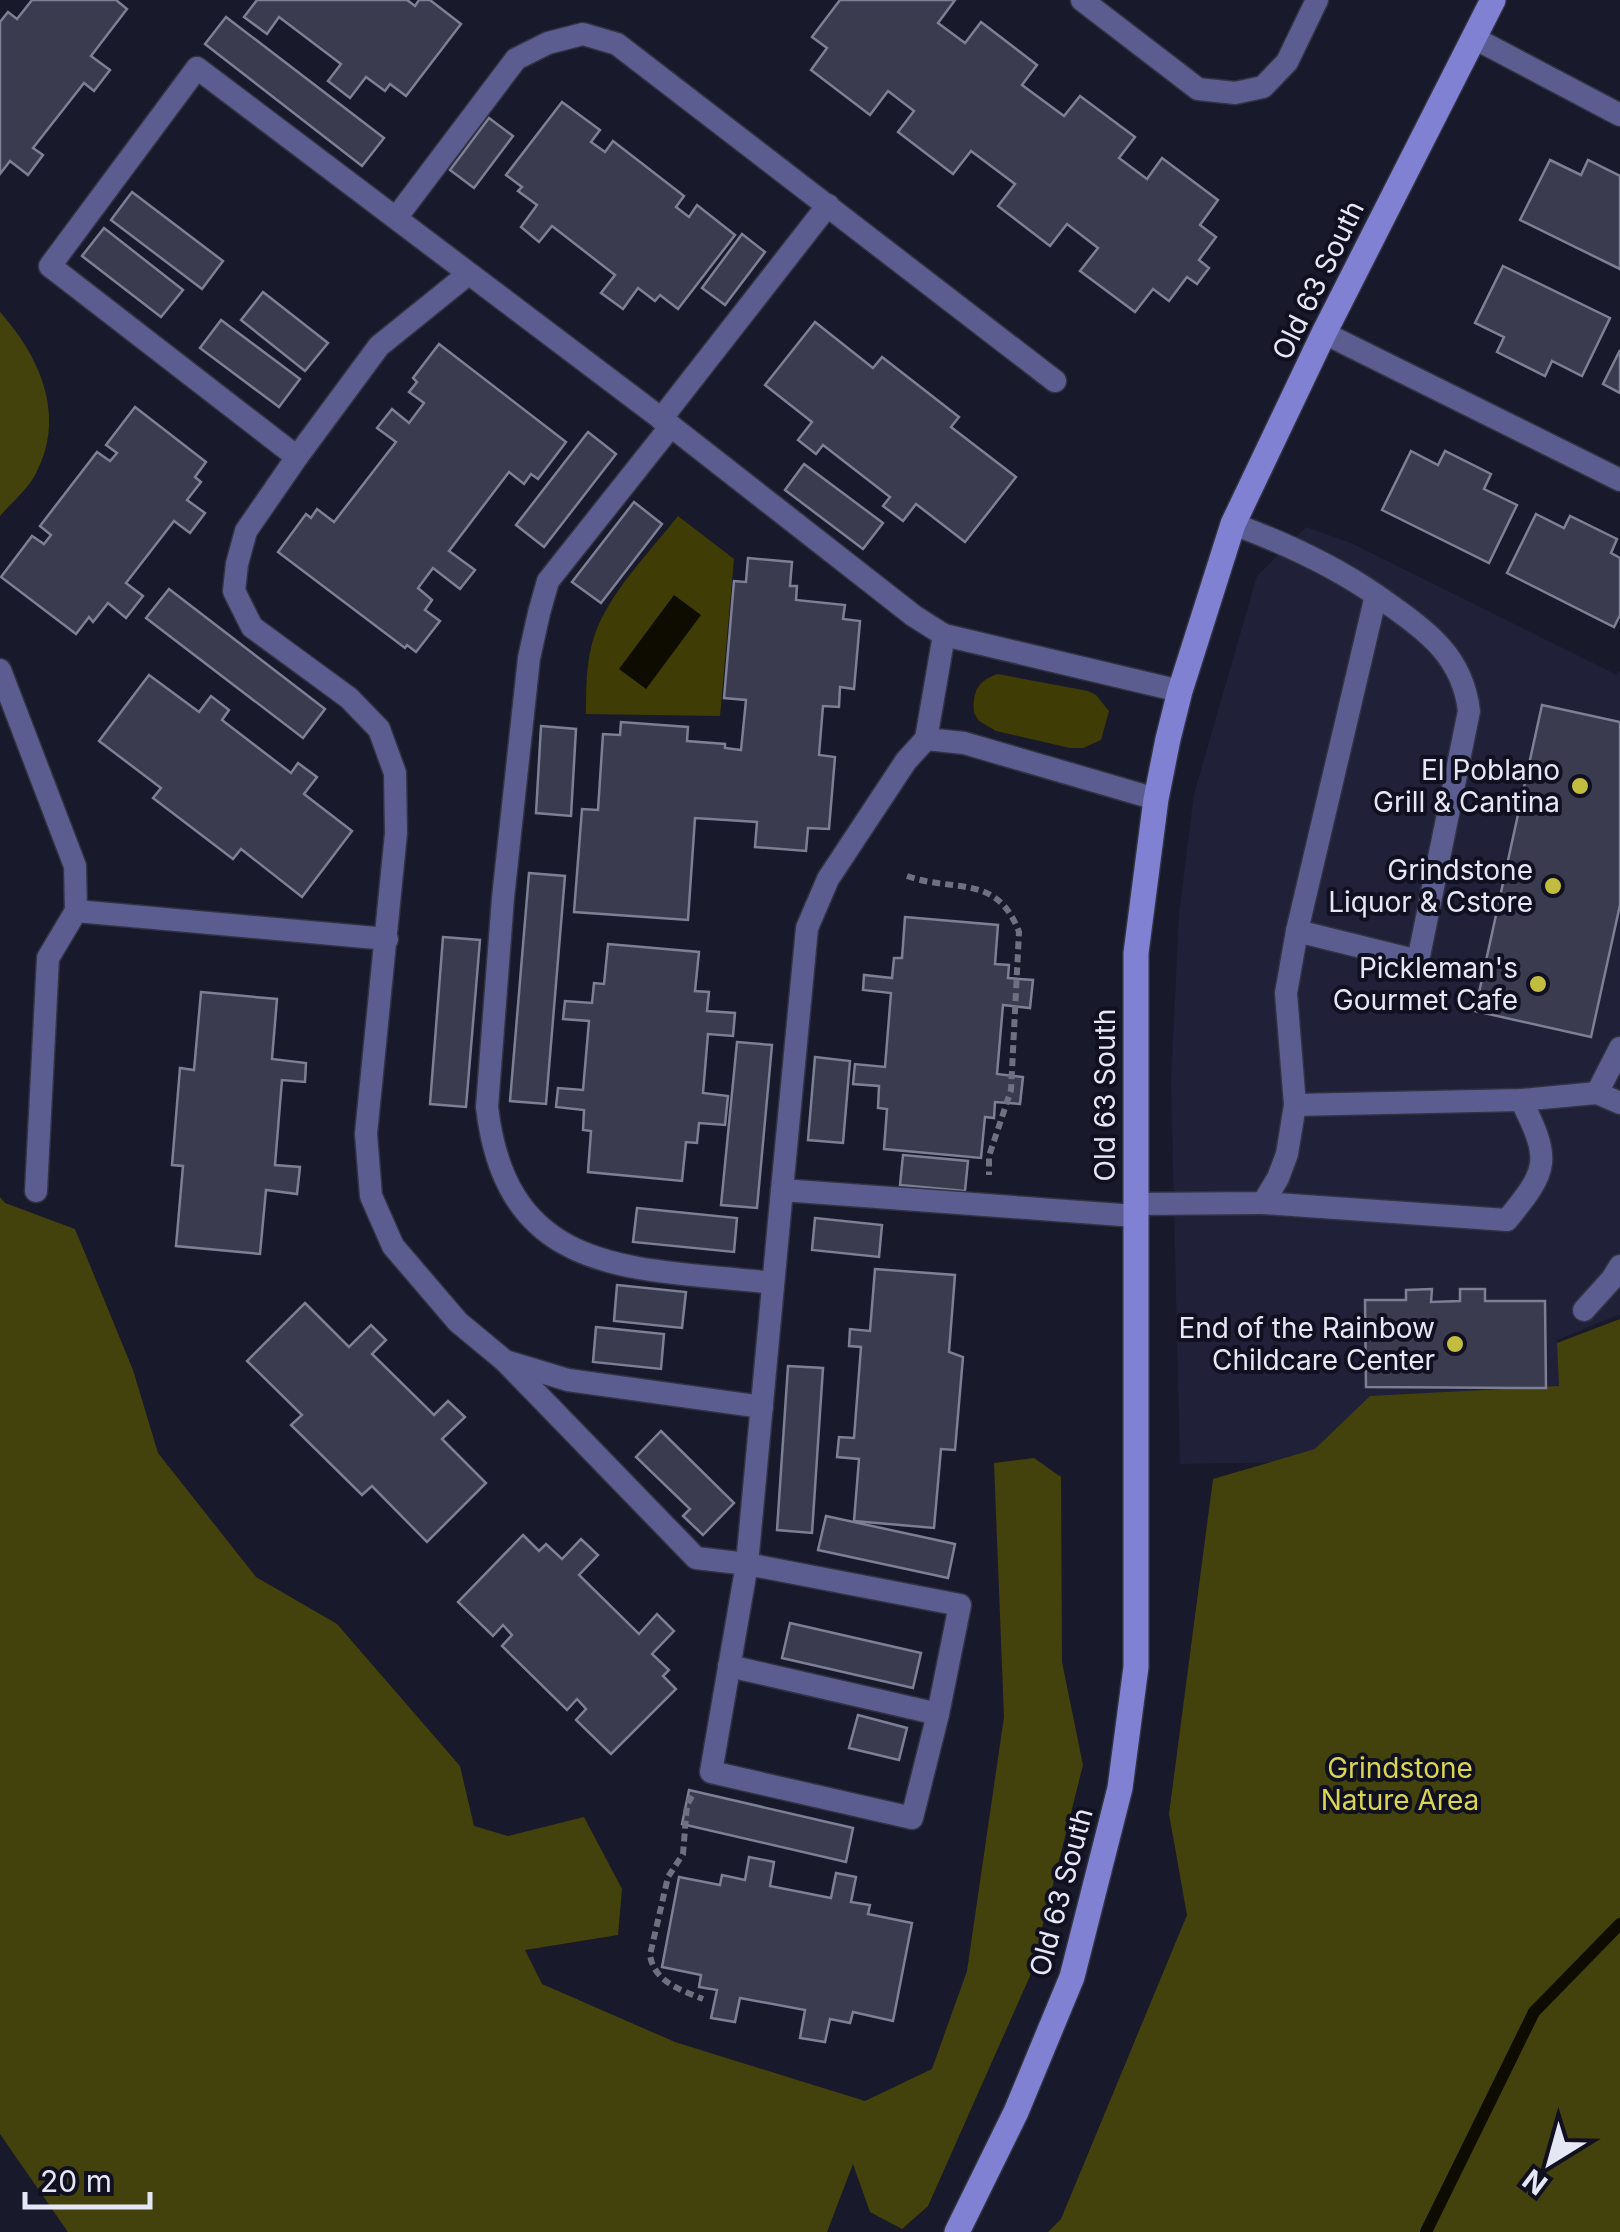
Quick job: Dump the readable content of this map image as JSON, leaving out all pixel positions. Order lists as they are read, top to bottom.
{
  "streets": {
    "main road": ["Old 63 South"]
  },
  "parks": ["Grindstone Nature Area"],
  "places": [
    "El Poblano Grill & Cantina",
    "Grindstone Liquor & Cstore",
    "Pickleman's Gourmet Cafe",
    "End of the Rainbow Childcare Center"
  ],
  "scale_bar": "20 m",
  "north": "bottom left"
}
